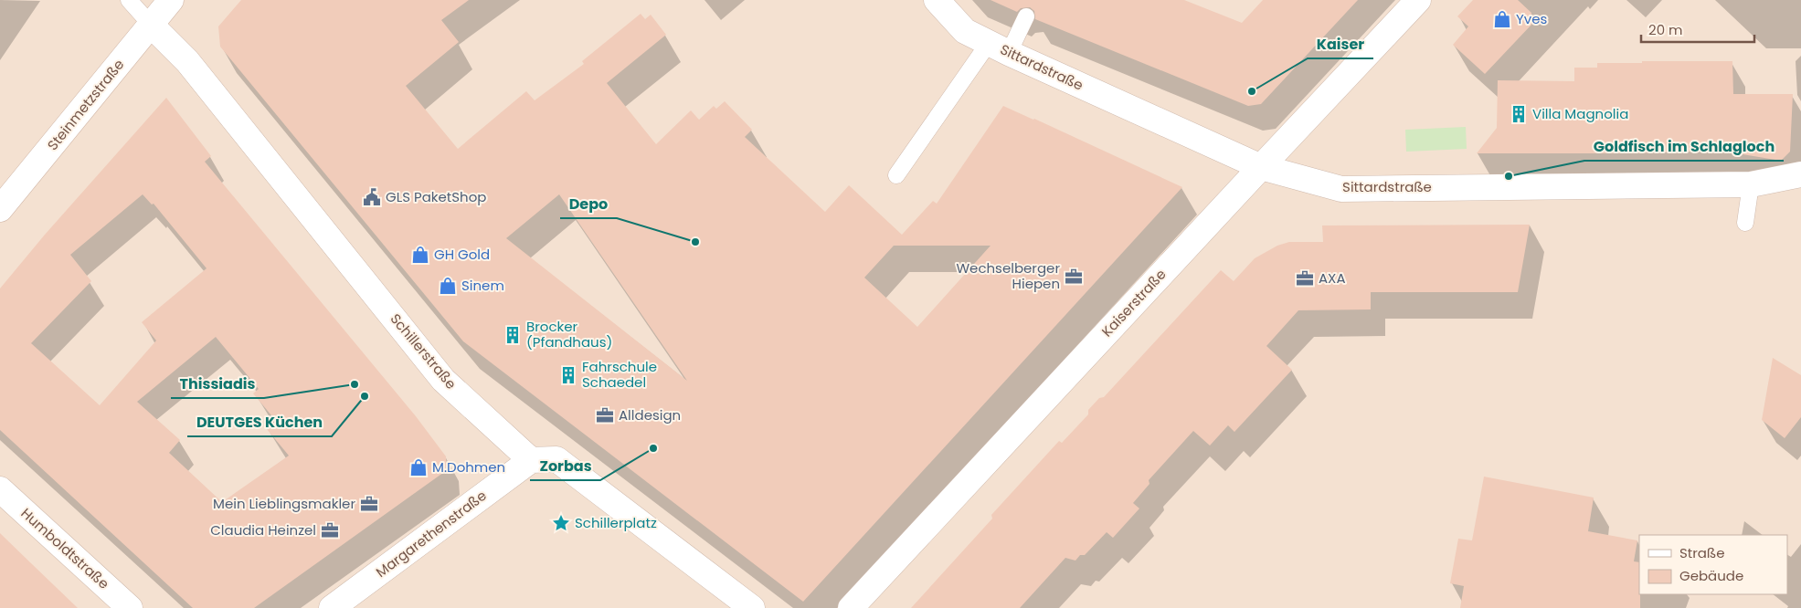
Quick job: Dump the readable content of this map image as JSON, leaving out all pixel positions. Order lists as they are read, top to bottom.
{
  "streets": {
    "street": [
      "Sittardstraße",
      "Steinmetzstraße",
      "Kaiserstraße",
      "Schillerstraße",
      "Margarethenstraße",
      "Humboldtstraße"
    ]
  },
  "crossings": [
    ["Sittardstraße", "Kaiserstraße"],
    ["Steinmetzstraße", "Schillerstraße"],
    ["Schillerstraße", "Margarethenstraße"]
  ],
  "places": {
    "shop": [
      "Yves",
      "GH Gold",
      "Sinem",
      "M.Dohmen"
    ],
    "other": [
      "Kaiser",
      "Goldfisch im Schlagloch",
      "Depo",
      "Thissiadis",
      "DEUTGES Küchen",
      "Zorbas"
    ],
    "building": ["Villa Magnolia", "Brocker (Pfandhaus)", "Fahrschule Schaedel"],
    "public building": ["GLS PaketShop"],
    "office": [
      "Wechselberger Hiepen",
      "AXA",
      "Alldesign",
      "Mein Lieblingsmakler",
      "Claudia Heinzel"
    ],
    "place": ["Schillerplatz"]
  },
  "legend": ["Straße", "Gebäude"],
  "scale_bar": "20 m"
}
